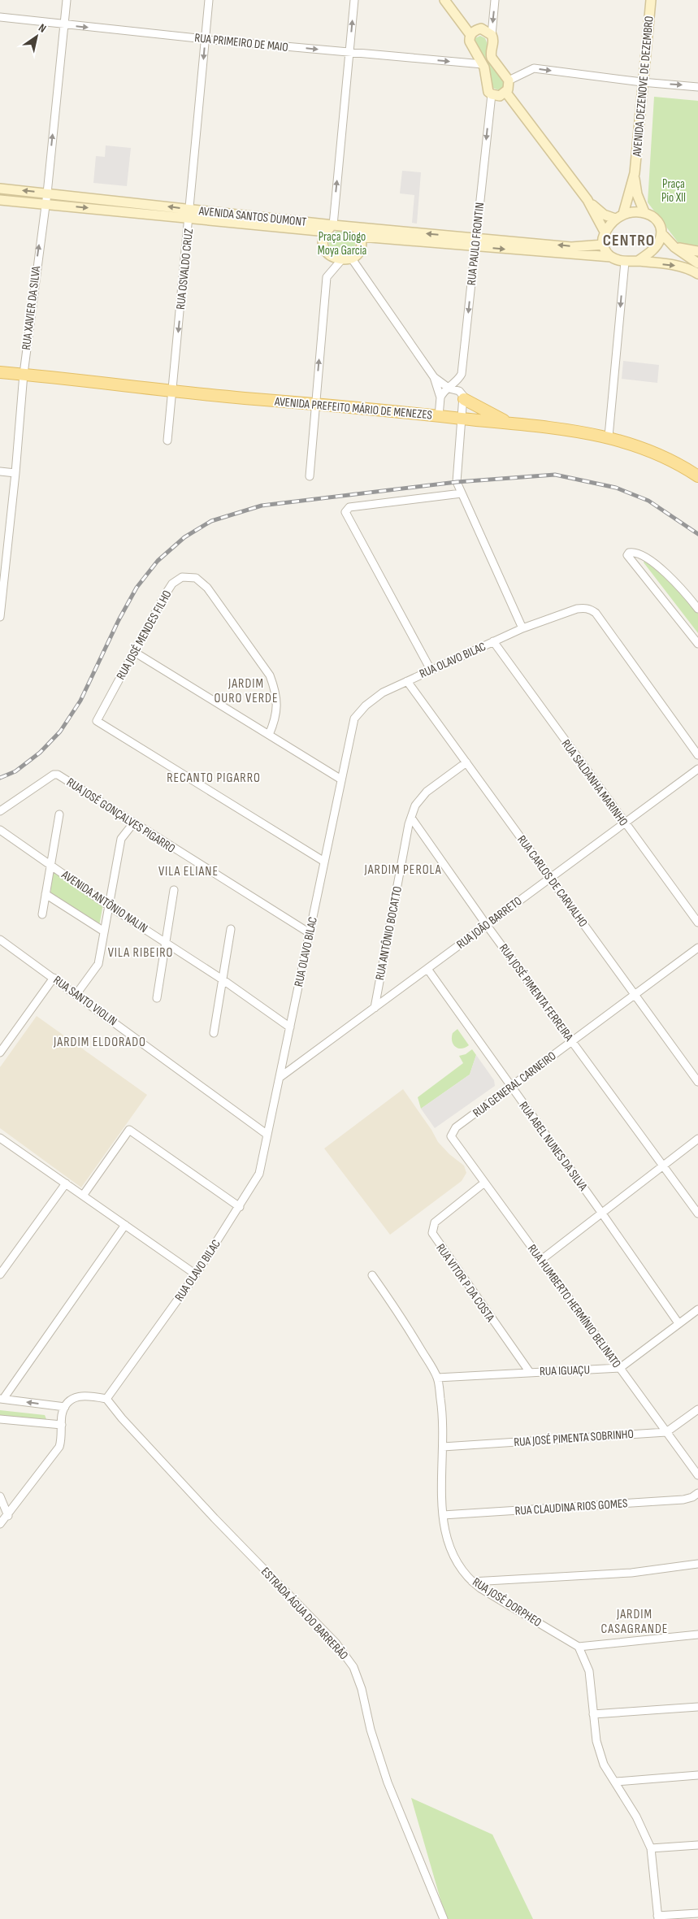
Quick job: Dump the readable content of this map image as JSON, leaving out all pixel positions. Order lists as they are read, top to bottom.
{
  "streets": {
    "main road": ["AVENIDA DEZENOVE DE DEZEMBRO", "AVENIDA SANTOS DUMONT", "AVENIDA PREFEITO MÁRIO DE MENEZES"],
    "street": [
      "RUA PRIMEIRO DE MAIO",
      "RUA PAULO FRONTIN",
      "RUA OSVALDO CRUZ",
      "RUA XAVIER DA SILVA",
      "RUA JOSÉ MENDES FILHO",
      "RUA OLAVO BILAC",
      "RUA SALDANHA MARINHO",
      "RUA JOSÉ GONÇALVES PIGARRO",
      "RUA CARLOS DE CARVALHO",
      "AVENIDA ANTÔNIO NALIN",
      "RUA JOÃO BARRETO",
      "RUA ANTÔNIO BOCATTO",
      "RUA JOSÉ PIMENTA FERREIRA",
      "RUA SANTO VIOLIN",
      "RUA GENERAL CARNEIRO",
      "RUA ABEL NUNES DA SILVA",
      "RUA VITOR P DA COSTA",
      "RUA HUMBERTO HERMÍNIO BELINATO",
      "RUA IGUAÇU",
      "RUA JOSÉ PIMENTA SOBRINHO",
      "RUA CLAUDINA RIOS GOMES",
      "RUA JOSÉ DORPHEO",
      "ESTRADA ÁGUA DO BARRERÃO"
    ]
  },
  "crossings": [
    ["RUA PRIMEIRO DE MAIO", "RUA OSVALDO CRUZ"],
    ["RUA PRIMEIRO DE MAIO", "RUA XAVIER DA SILVA"],
    ["AVENIDA DEZENOVE DE DEZEMBRO", "AVENIDA SANTOS DUMONT"],
    ["AVENIDA SANTOS DUMONT", "RUA PAULO FRONTIN"],
    ["AVENIDA SANTOS DUMONT", "RUA OSVALDO CRUZ"],
    ["AVENIDA SANTOS DUMONT", "RUA XAVIER DA SILVA"],
    ["RUA OSVALDO CRUZ", "AVENIDA PREFEITO MÁRIO DE MENEZES"],
    ["RUA XAVIER DA SILVA", "AVENIDA PREFEITO MÁRIO DE MENEZES"],
    ["RUA JOSÉ MENDES FILHO", "RUA OLAVO BILAC"],
    ["RUA OLAVO BILAC", "RUA SALDANHA MARINHO"],
    ["RUA OLAVO BILAC", "RUA JOSÉ GONÇALVES PIGARRO"],
    ["RUA OLAVO BILAC", "RUA CARLOS DE CARVALHO"],
    ["RUA OLAVO BILAC", "AVENIDA ANTÔNIO NALIN"],
    ["RUA OLAVO BILAC", "RUA JOÃO BARRETO"],
    ["RUA OLAVO BILAC", "RUA SANTO VIOLIN"],
    ["RUA OLAVO BILAC", "ESTRADA ÁGUA DO BARRERÃO"],
    ["RUA SALDANHA MARINHO", "RUA JOÃO BARRETO"],
    ["RUA CARLOS DE CARVALHO", "RUA JOÃO BARRETO"],
    ["RUA CARLOS DE CARVALHO", "RUA ANTÔNIO BOCATTO"],
    ["RUA CARLOS DE CARVALHO", "RUA GENERAL CARNEIRO"],
    ["RUA JOÃO BARRETO", "RUA ANTÔNIO BOCATTO"],
    ["RUA JOÃO BARRETO", "RUA JOSÉ PIMENTA FERREIRA"],
    ["RUA JOÃO BARRETO", "RUA ABEL NUNES DA SILVA"],
    ["RUA ANTÔNIO BOCATTO", "RUA JOSÉ PIMENTA FERREIRA"],
    ["RUA JOSÉ PIMENTA FERREIRA", "RUA GENERAL CARNEIRO"],
    ["RUA GENERAL CARNEIRO", "RUA ABEL NUNES DA SILVA"],
    ["RUA GENERAL CARNEIRO", "RUA HUMBERTO HERMÍNIO BELINATO"],
    ["RUA VITOR P DA COSTA", "RUA HUMBERTO HERMÍNIO BELINATO"],
    ["RUA VITOR P DA COSTA", "RUA IGUAÇU"],
    ["RUA HUMBERTO HERMÍNIO BELINATO", "RUA IGUAÇU"],
    ["RUA HUMBERTO HERMÍNIO BELINATO", "RUA JOSÉ PIMENTA SOBRINHO"],
    ["RUA IGUAÇU", "RUA JOSÉ DORPHEO"],
    ["RUA JOSÉ PIMENTA SOBRINHO", "RUA JOSÉ DORPHEO"],
    ["RUA CLAUDINA RIOS GOMES", "RUA JOSÉ DORPHEO"]
  ],
  "one_way": [
    "RUA PRIMEIRO DE MAIO",
    "RUA PAULO FRONTIN",
    "RUA OSVALDO CRUZ",
    "RUA XAVIER DA SILVA"
  ],
  "districts": [
    "CENTRO",
    "JARDIM OURO VERDE",
    "RECANTO PIGARRO",
    "JARDIM PEROLA",
    "VILA ELIANE",
    "VILA RIBEIRO",
    "JARDIM ELDORADO",
    "JARDIM CASAGRANDE"
  ],
  "parks": ["Praça Pio XII", "Praça Diogo Moya Garcia"],
  "north": "top right"
}
